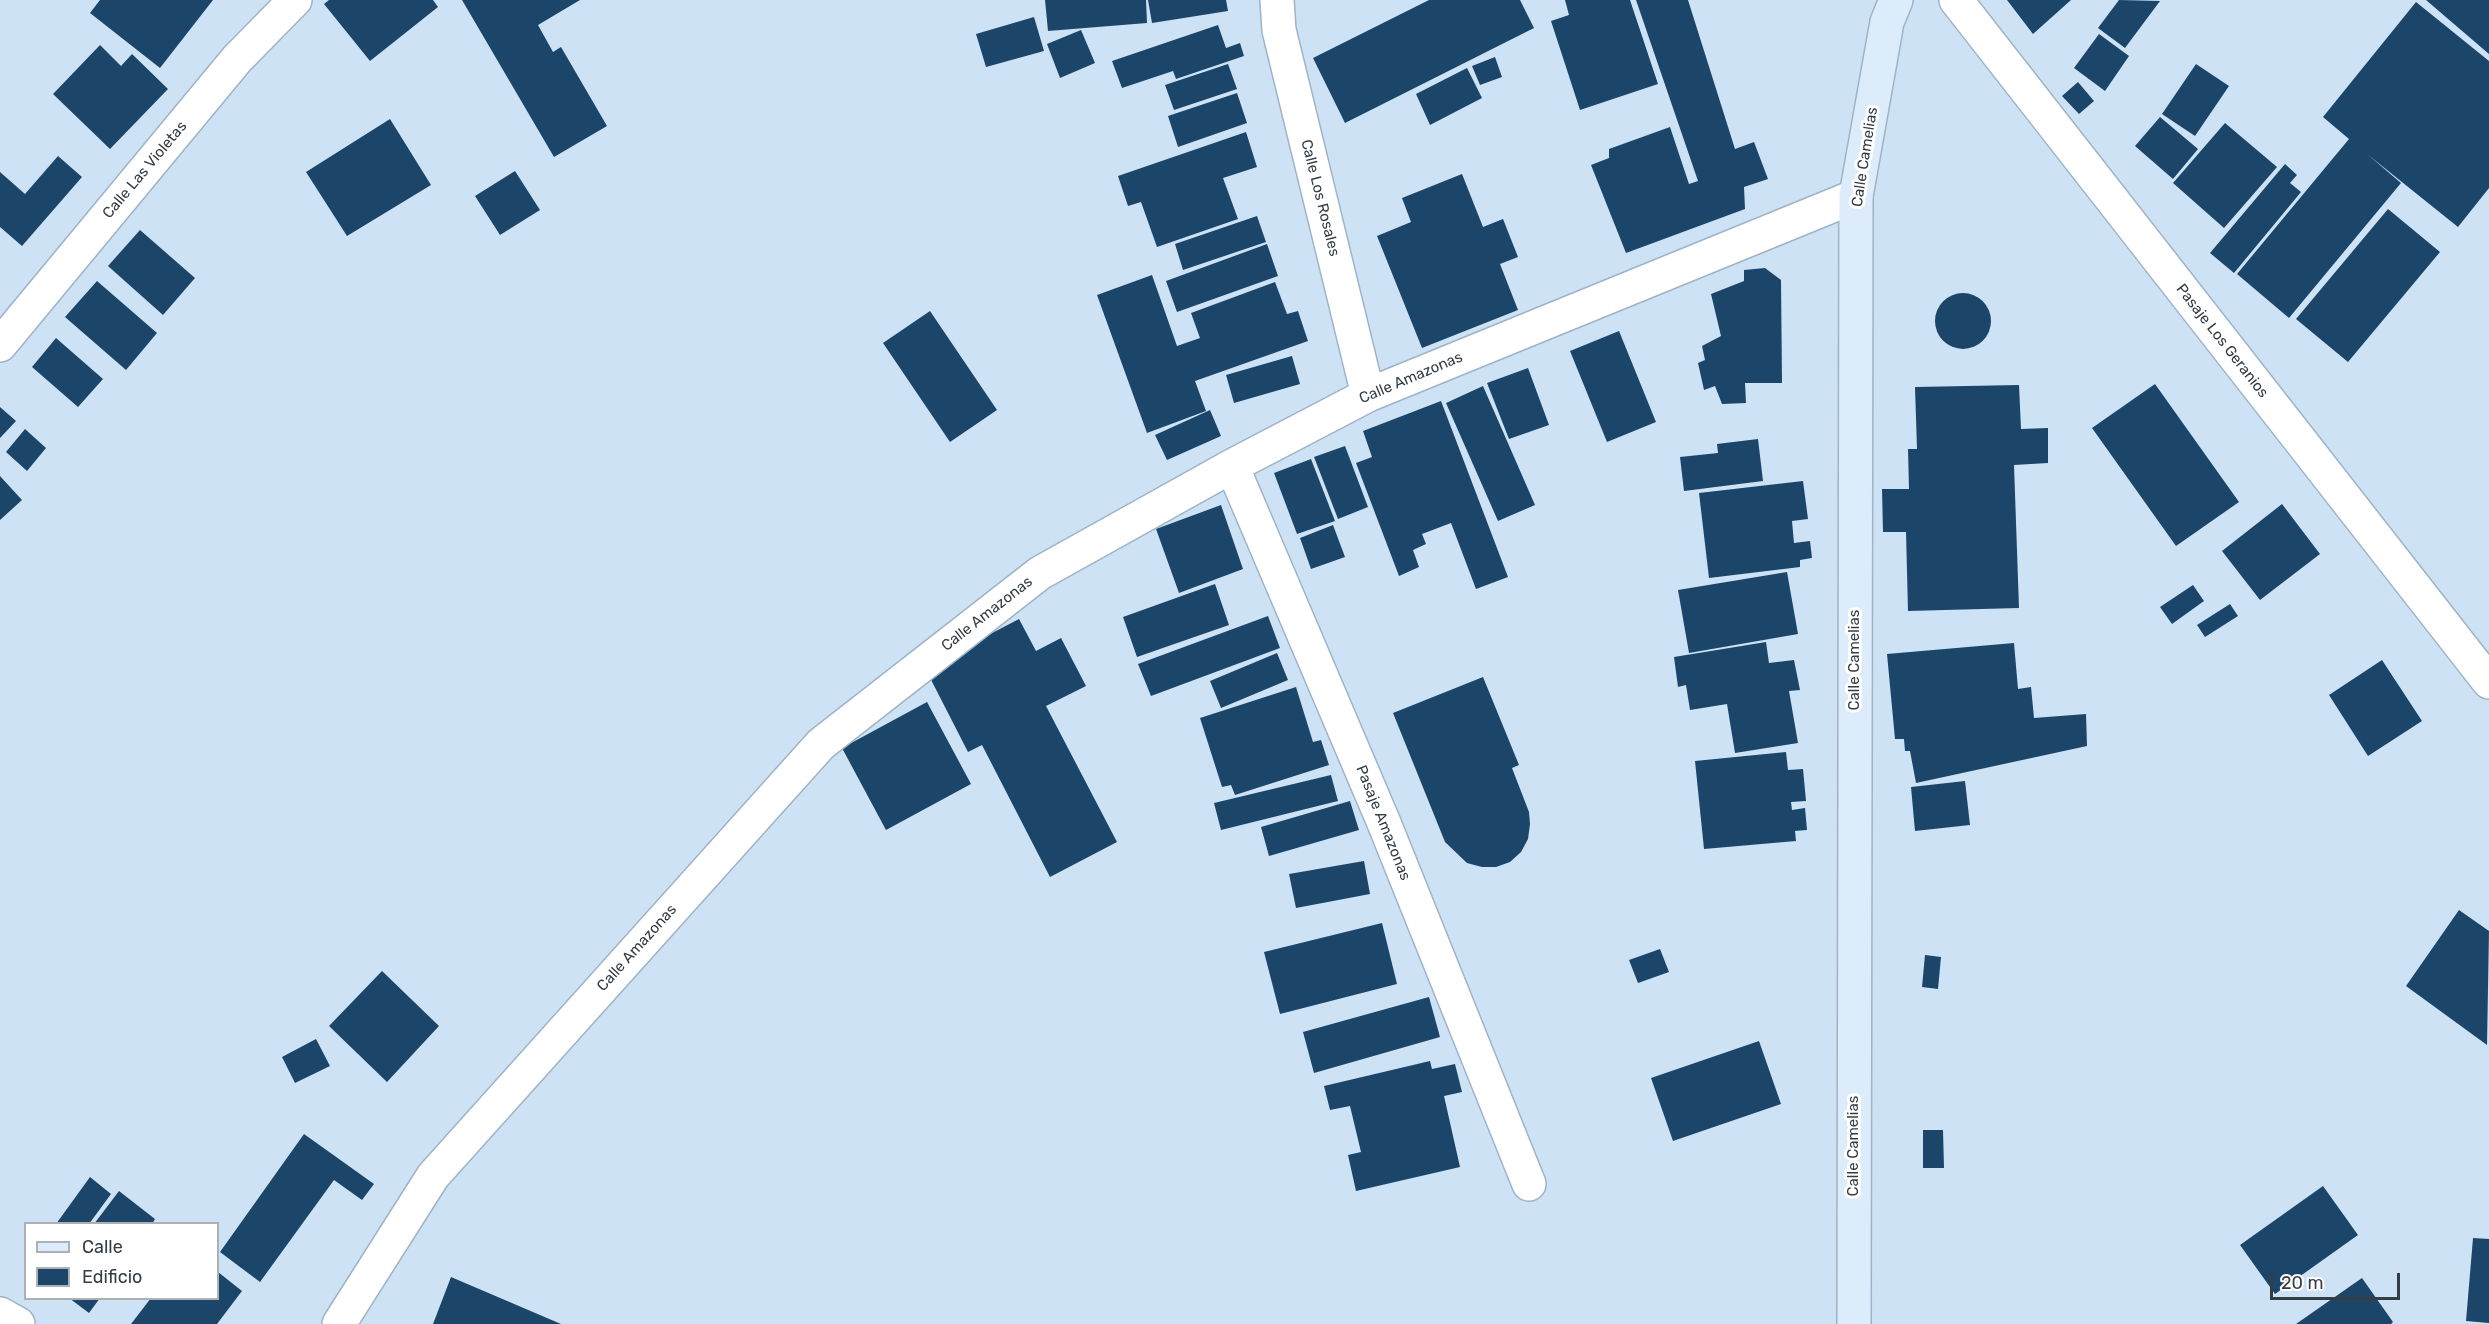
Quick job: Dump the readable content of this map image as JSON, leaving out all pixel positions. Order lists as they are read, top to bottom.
{
  "streets": {
    "street": [
      "Calle Camelias",
      "Calle Las Violetas",
      "Calle Los Rosales",
      "Pasaje Los Geranios",
      "Calle Amazonas",
      "Pasaje Amazonas"
    ]
  },
  "crossings": [
    ["Calle Camelias", "Calle Amazonas"],
    ["Calle Los Rosales", "Calle Amazonas"],
    ["Calle Amazonas", "Pasaje Amazonas"]
  ],
  "legend": ["Calle", "Edificio"],
  "scale_bar": "20 m"
}
